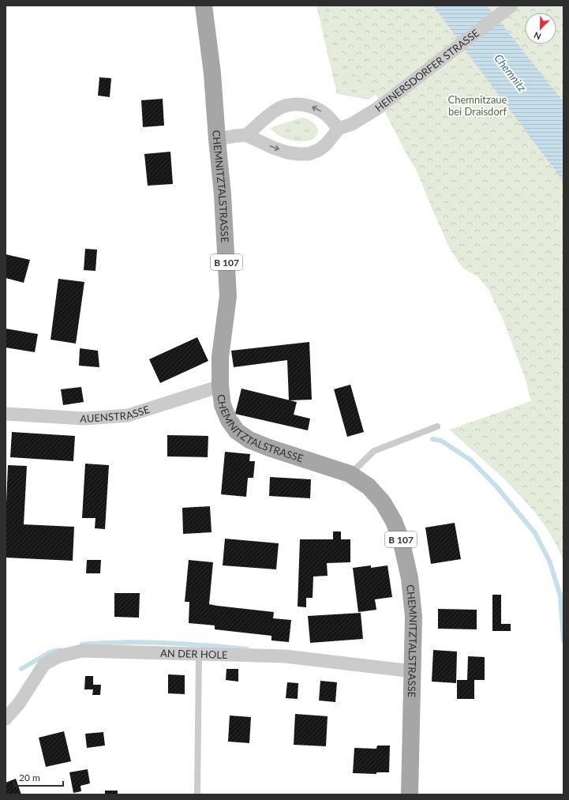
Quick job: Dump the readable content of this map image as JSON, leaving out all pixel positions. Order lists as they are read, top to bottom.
{
  "streets": {
    "main road": ["CHEMNITZTALSTRASSE", "B 107"],
    "street": ["HEINERSDORFER STRASSE", "AUENSTRASSE", "AN DER HOLE"]
  },
  "crossings": [
    ["CHEMNITZTALSTRASSE", "AUENSTRASSE"],
    ["CHEMNITZTALSTRASSE", "AN DER HOLE"]
  ],
  "water": ["Chemnitz"],
  "parks": ["Chemnitzaue bei Draisdorf"],
  "scale_bar": "20 m",
  "north": "bottom left"
}
